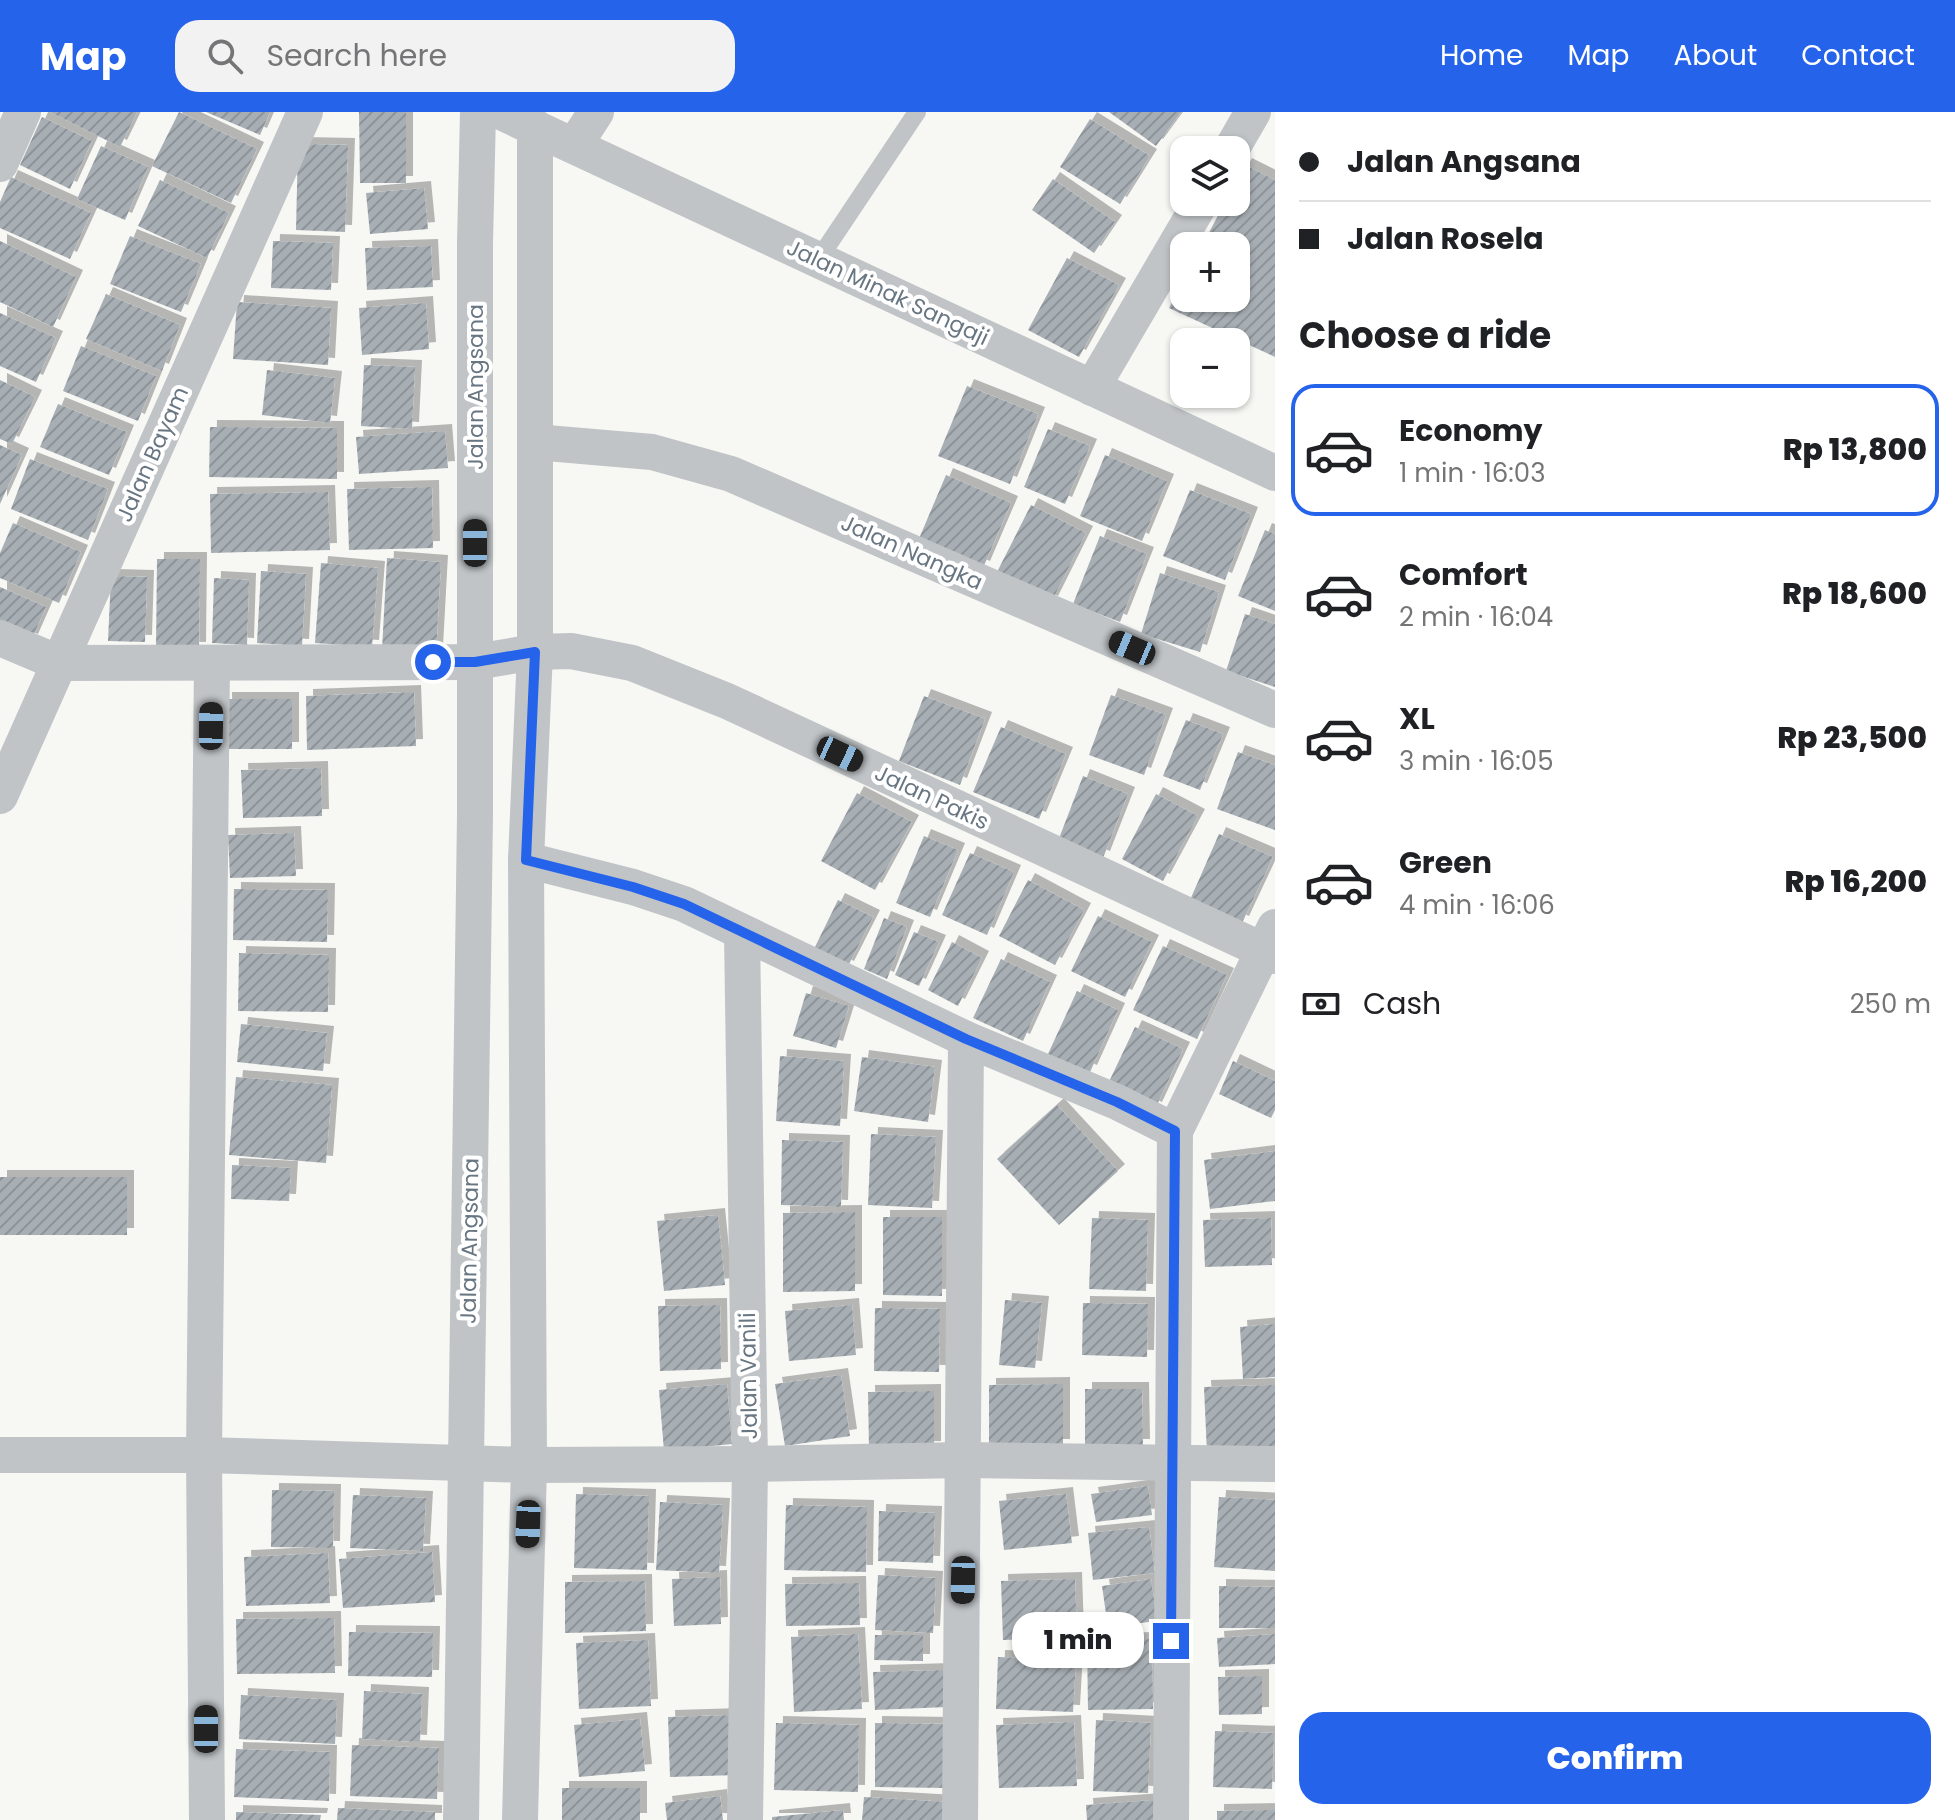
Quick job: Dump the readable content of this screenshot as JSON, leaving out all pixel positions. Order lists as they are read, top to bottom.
{
  "streets": {
    "street": [
      "Jalan Minak Sangaji",
      "Jalan Angsana",
      "Jalan Bayam",
      "Jalan Nangka",
      "Jalan Pakis",
      "Jalan Vanili"
    ]
  },
  "crossings": [
    ["Jalan Angsana", "Jalan Pakis"]
  ],
  "page": {
    "header": "Map",
    "search": "Search here",
    "nav": [
      "Home",
      "Map",
      "About",
      "Contact"
    ],
    "banner": ["Jalan Angsana", "Jalan Rosela"],
    "map_buttons": ["+", "−"],
    "heading": "Choose a ride",
    "list": [
      {
        "name": "Economy",
        "note": "1 min · 16:03",
        "value": "Rp 13,800"
      },
      {
        "name": "Comfort",
        "note": "2 min · 16:04",
        "value": "Rp 18,600"
      },
      {
        "name": "XL",
        "note": "3 min · 16:05",
        "value": "Rp 23,500"
      },
      {
        "name": "Green",
        "note": "4 min · 16:06",
        "value": "Rp 16,200"
      }
    ],
    "pay": ["Cash", "250 m"],
    "bubble": "1 min",
    "buttons": "Confirm"
  }
}
